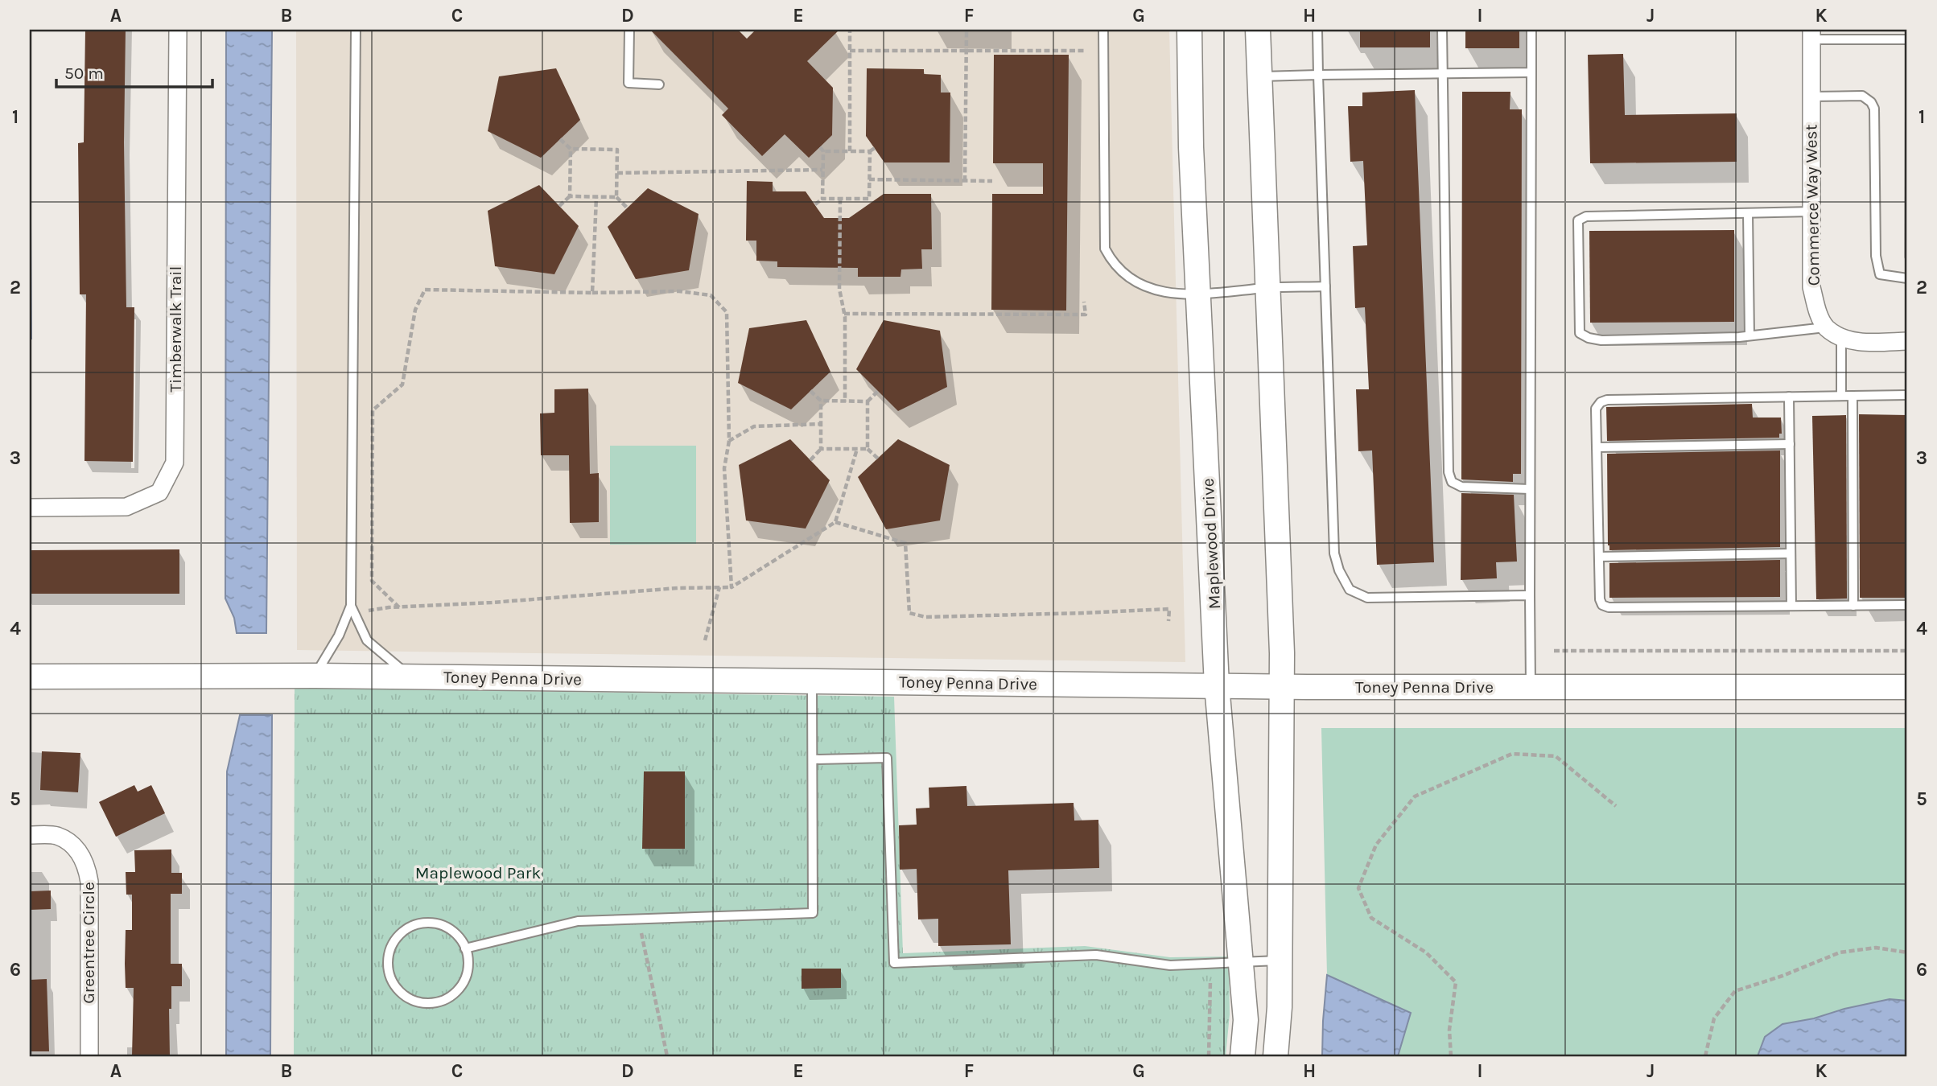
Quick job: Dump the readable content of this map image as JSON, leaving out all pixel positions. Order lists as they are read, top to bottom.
{
  "streets": {
    "street": [
      "Commerce Way West",
      "Timberwalk Trail",
      "Maplewood Drive",
      "Toney Penna Drive",
      "Greentree Circle"
    ]
  },
  "crossings": [
    ["Maplewood Drive", "Toney Penna Drive"]
  ],
  "parks": ["Maplewood Park"],
  "scale_bar": "50 m",
  "grid": {
    "columns": [
      "A",
      "B",
      "C",
      "D",
      "E",
      "F",
      "G",
      "H",
      "I",
      "J",
      "K"
    ],
    "rows": [
      "1",
      "2",
      "3",
      "4",
      "5",
      "6"
    ]
  }
}
